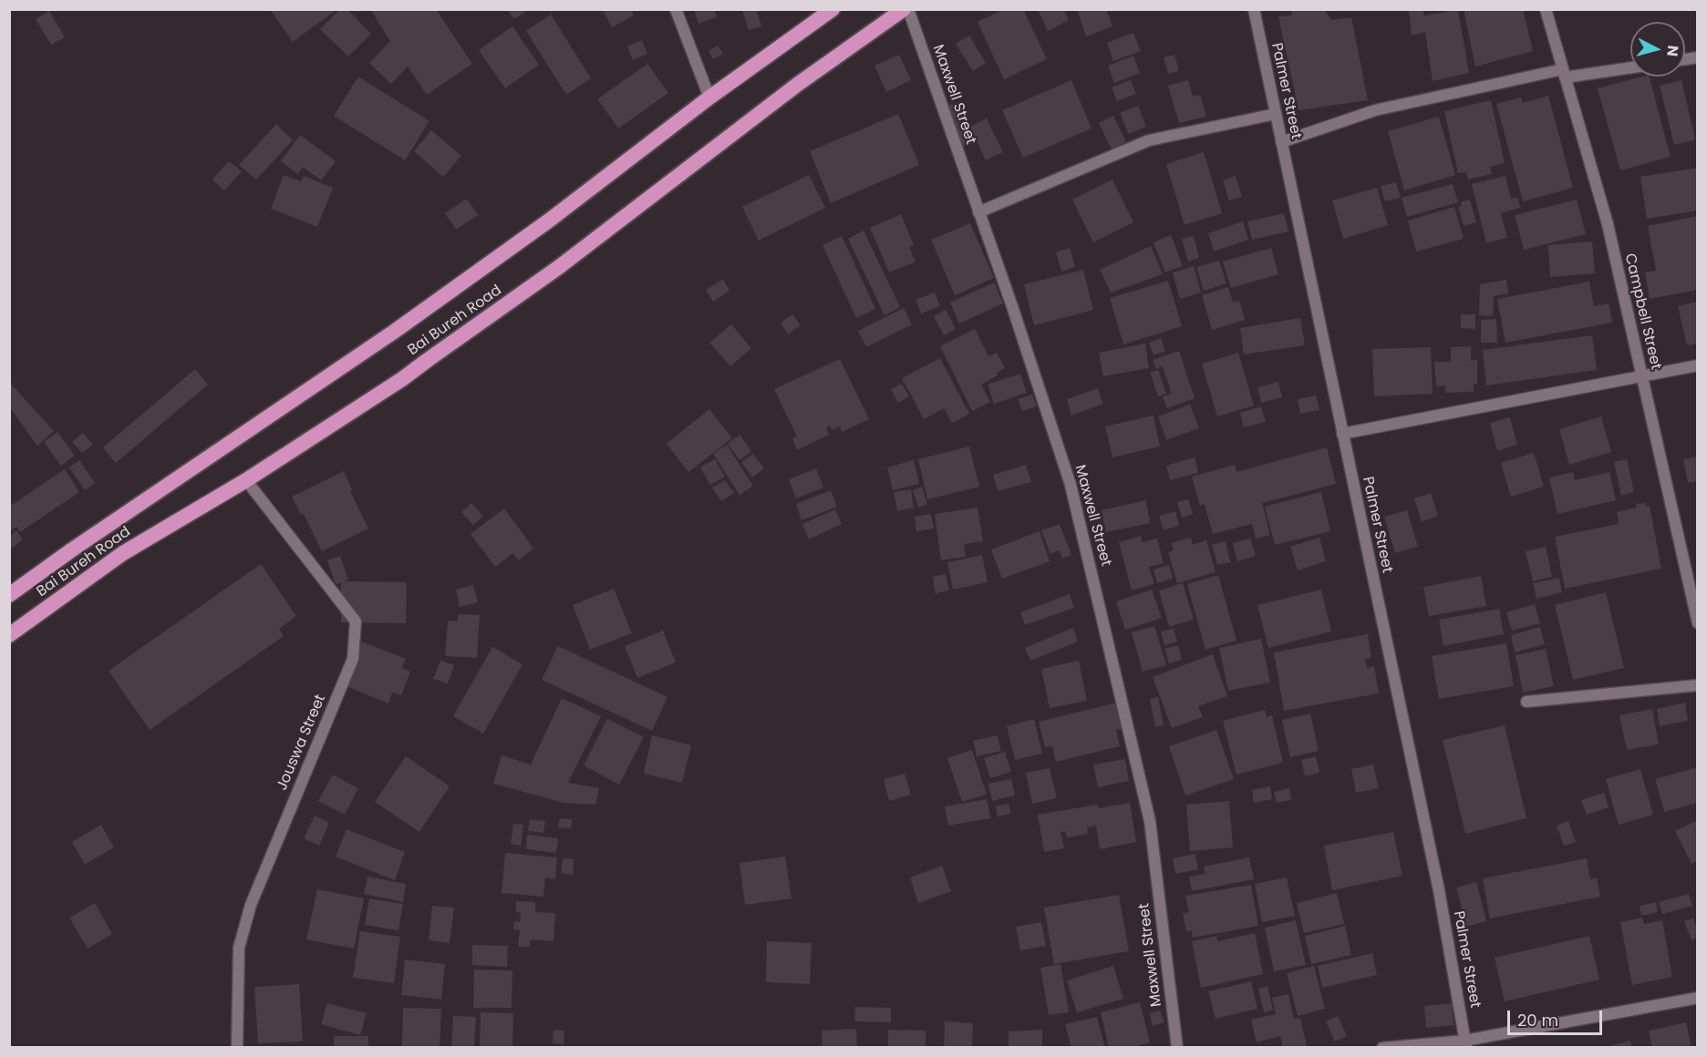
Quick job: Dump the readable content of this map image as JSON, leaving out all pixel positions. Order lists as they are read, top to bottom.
{
  "streets": {
    "highway": ["Bai Bureh Road"],
    "street": [
      "Palmer Street",
      "Maxwell Street",
      "Campbell Street",
      "Jouswa Street"
    ]
  },
  "crossings": [
    ["Maxwell Street", "Bai Bureh Road"],
    ["Bai Bureh Road", "Jouswa Street"]
  ],
  "scale_bar": "20 m",
  "north": "right"
}
